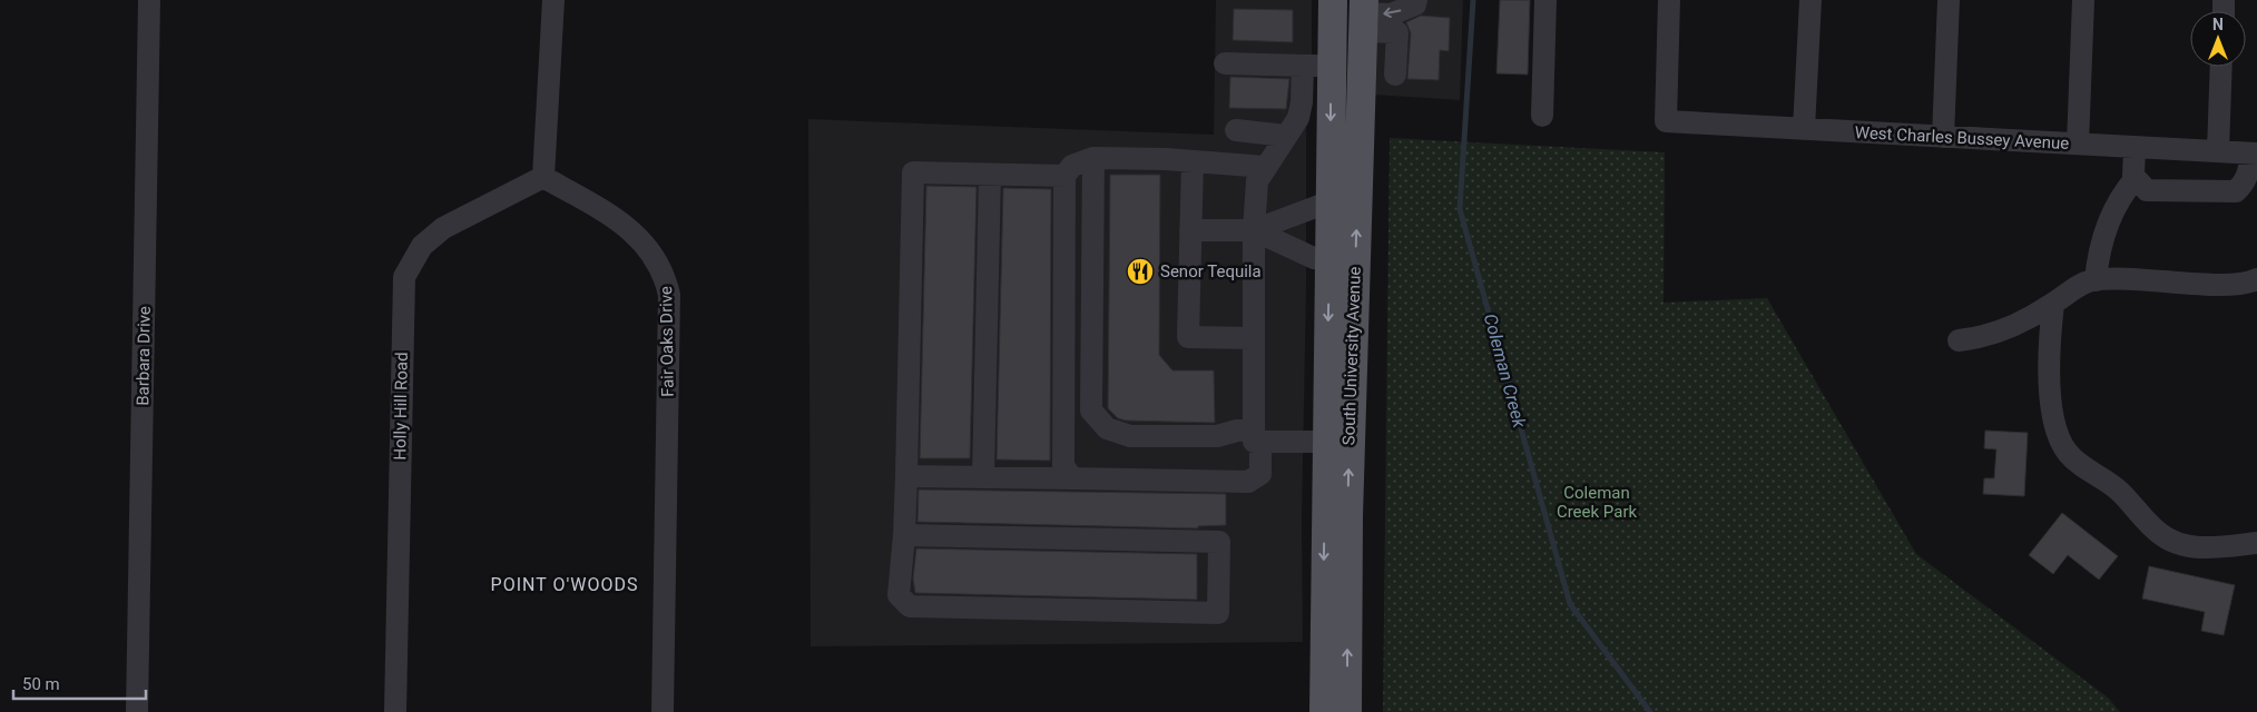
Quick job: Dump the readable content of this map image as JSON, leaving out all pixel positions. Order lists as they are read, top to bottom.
{
  "streets": {
    "main road": ["South University Avenue"],
    "street": [
      "West Charles Bussey Avenue",
      "Fair Oaks Drive",
      "Barbara Drive",
      "Holly Hill Road"
    ]
  },
  "crossings": [
    ["Fair Oaks Drive", "Holly Hill Road"]
  ],
  "districts": ["POINT O'WOODS"],
  "water": ["Coleman Creek"],
  "parks": ["Coleman Creek Park"],
  "places": {
    "restaurant": ["Senor Tequila"]
  },
  "scale_bar": "50 m",
  "north": "top"
}
